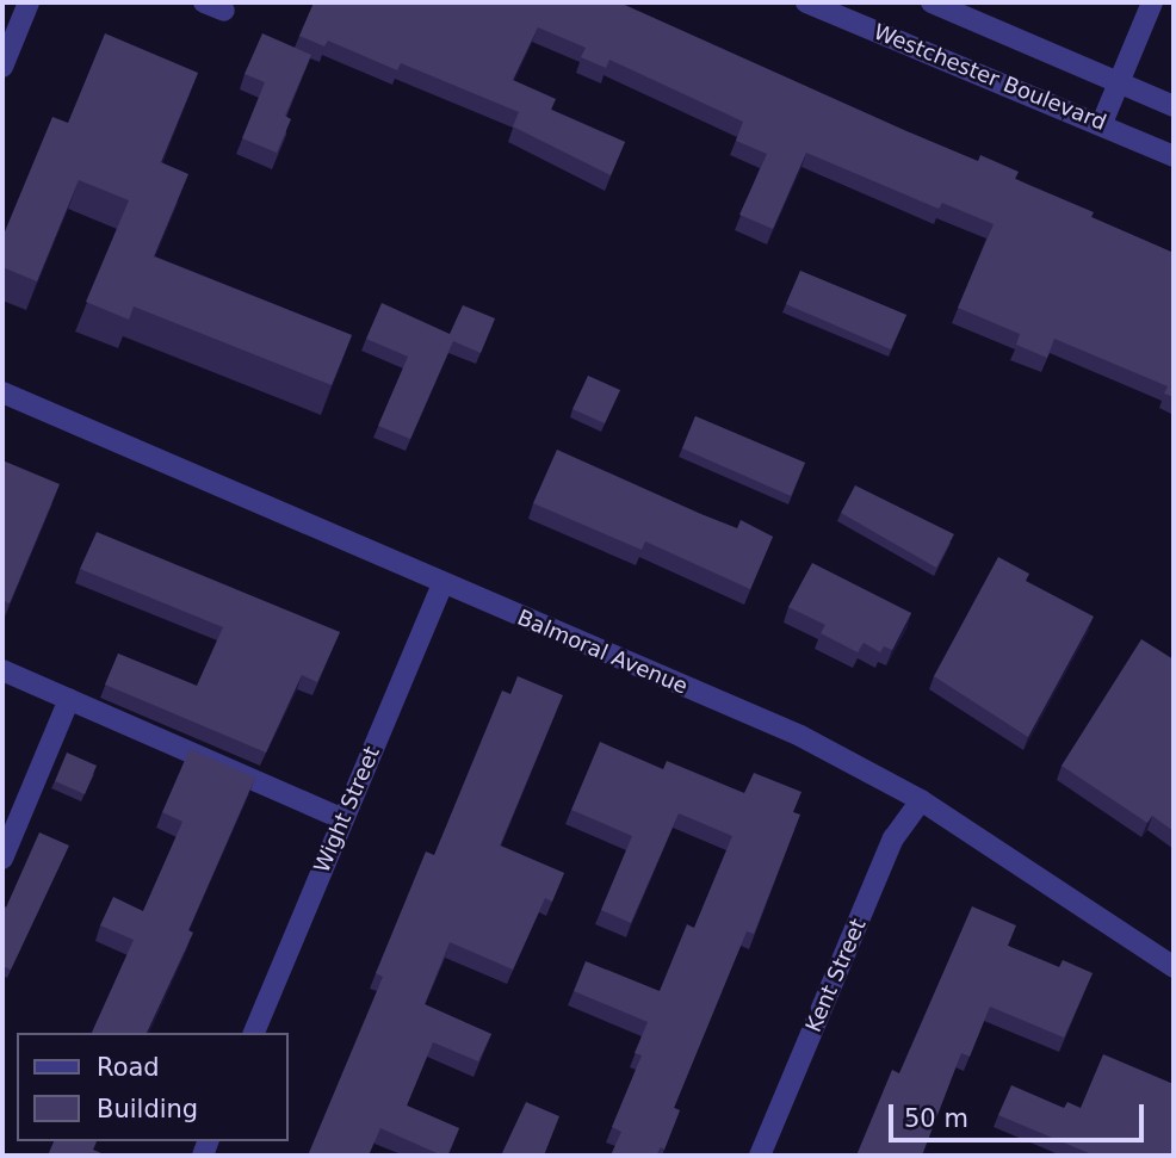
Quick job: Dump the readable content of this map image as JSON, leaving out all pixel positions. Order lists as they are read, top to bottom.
{
  "streets": {
    "street": [
      "Westchester Boulevard",
      "Balmoral Avenue",
      "Wight Street",
      "Kent Street"
    ]
  },
  "crossings": [
    ["Balmoral Avenue", "Wight Street"],
    ["Balmoral Avenue", "Kent Street"]
  ],
  "legend": ["Road", "Building"],
  "scale_bar": "50 m"
}
